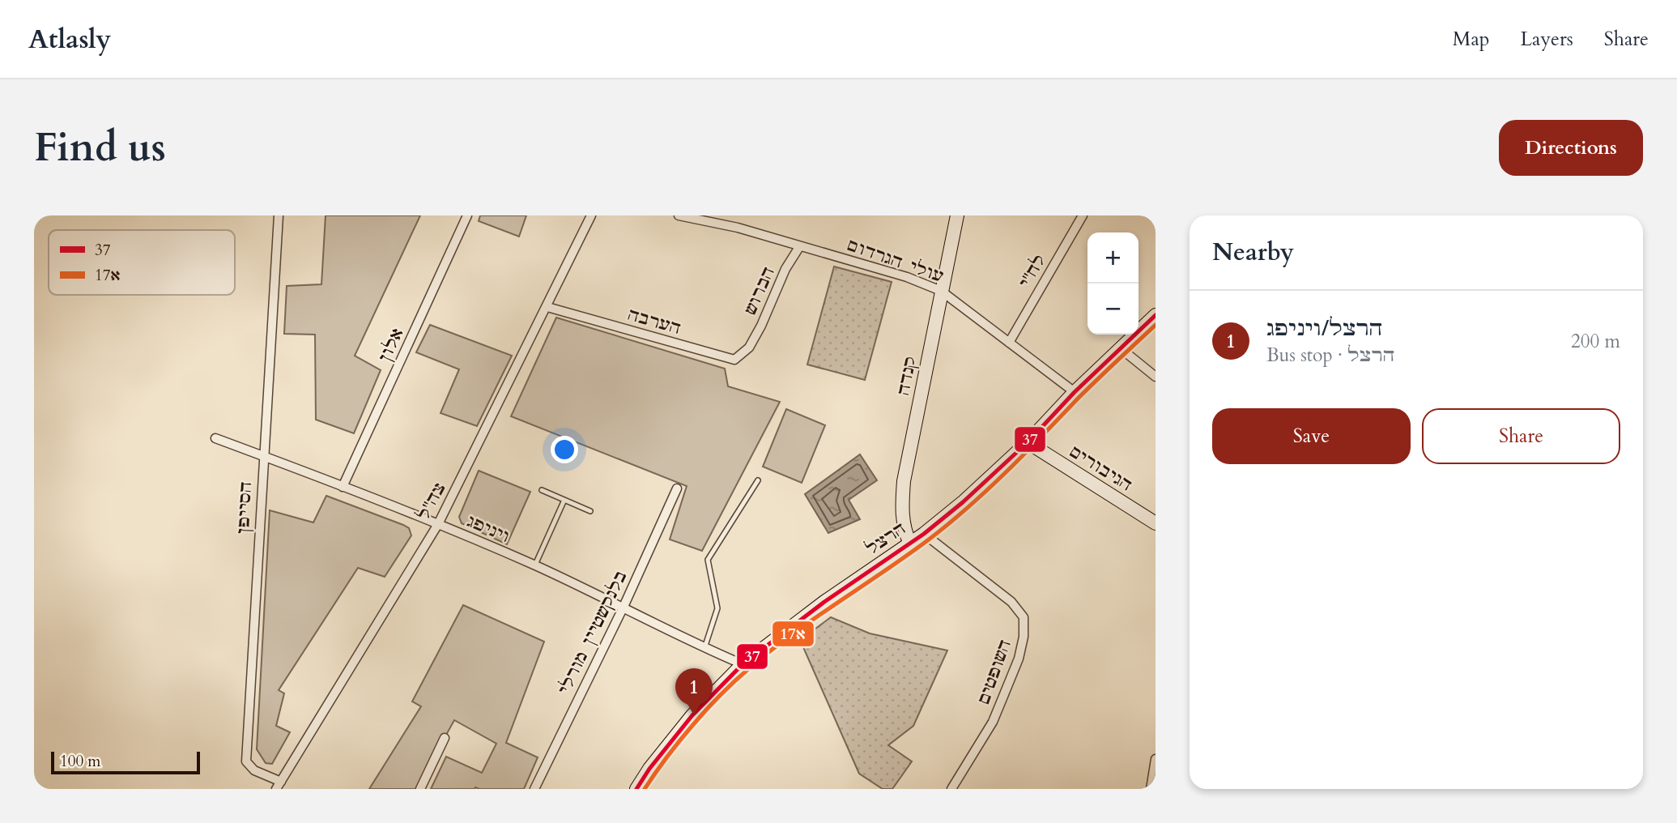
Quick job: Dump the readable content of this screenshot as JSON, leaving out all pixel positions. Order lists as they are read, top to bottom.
{
  "streets": {
    "street": [
      "עולי הגרדום",
      "לח\"י",
      "הברוש",
      "הערבה",
      "אלון",
      "קנדה",
      "הגיבורים",
      "צה\"ל",
      "הסייפן",
      "ויניפג",
      "הרצל",
      "בלנקשטיין מורלי",
      "השופטים"
    ]
  },
  "crossings": [
    ["עולי הגרדום", "לח\"י"],
    ["עולי הגרדום", "הברוש"],
    ["עולי הגרדום", "קנדה"],
    ["עולי הגרדום", "הרצל"],
    ["הברוש", "הערבה"],
    ["הערבה", "צה\"ל"],
    ["אלון", "ויניפג"],
    ["קנדה", "הרצל"],
    ["הגיבורים", "הרצל"],
    ["צה\"ל", "הסייפן"],
    ["צה\"ל", "ויניפג"],
    ["הסייפן", "ויניפג"],
    ["ויניפג", "הרצל"],
    ["ויניפג", "בלנקשטיין מורלי"],
    ["הרצל", "השופטים"]
  ],
  "lines": ["transit line 37", "transit line 17א"],
  "legend": ["37", "17א"],
  "scale_bar": "100 m",
  "page": {
    "header": "Atlasly",
    "nav": ["Map", "Layers", "Share"],
    "buttons": [
      "Directions",
      ["Save", "Share"]
    ],
    "title": "Find us",
    "heading": "Nearby",
    "map_buttons": ["+", "−"],
    "list": [
      {
        "mark": "1",
        "name": "הרצל/ויניפג",
        "note": "Bus stop · הרצל",
        "value": "200 m"
      }
    ],
    "pins": "1",
    "scale": "100 m"
  }
}
